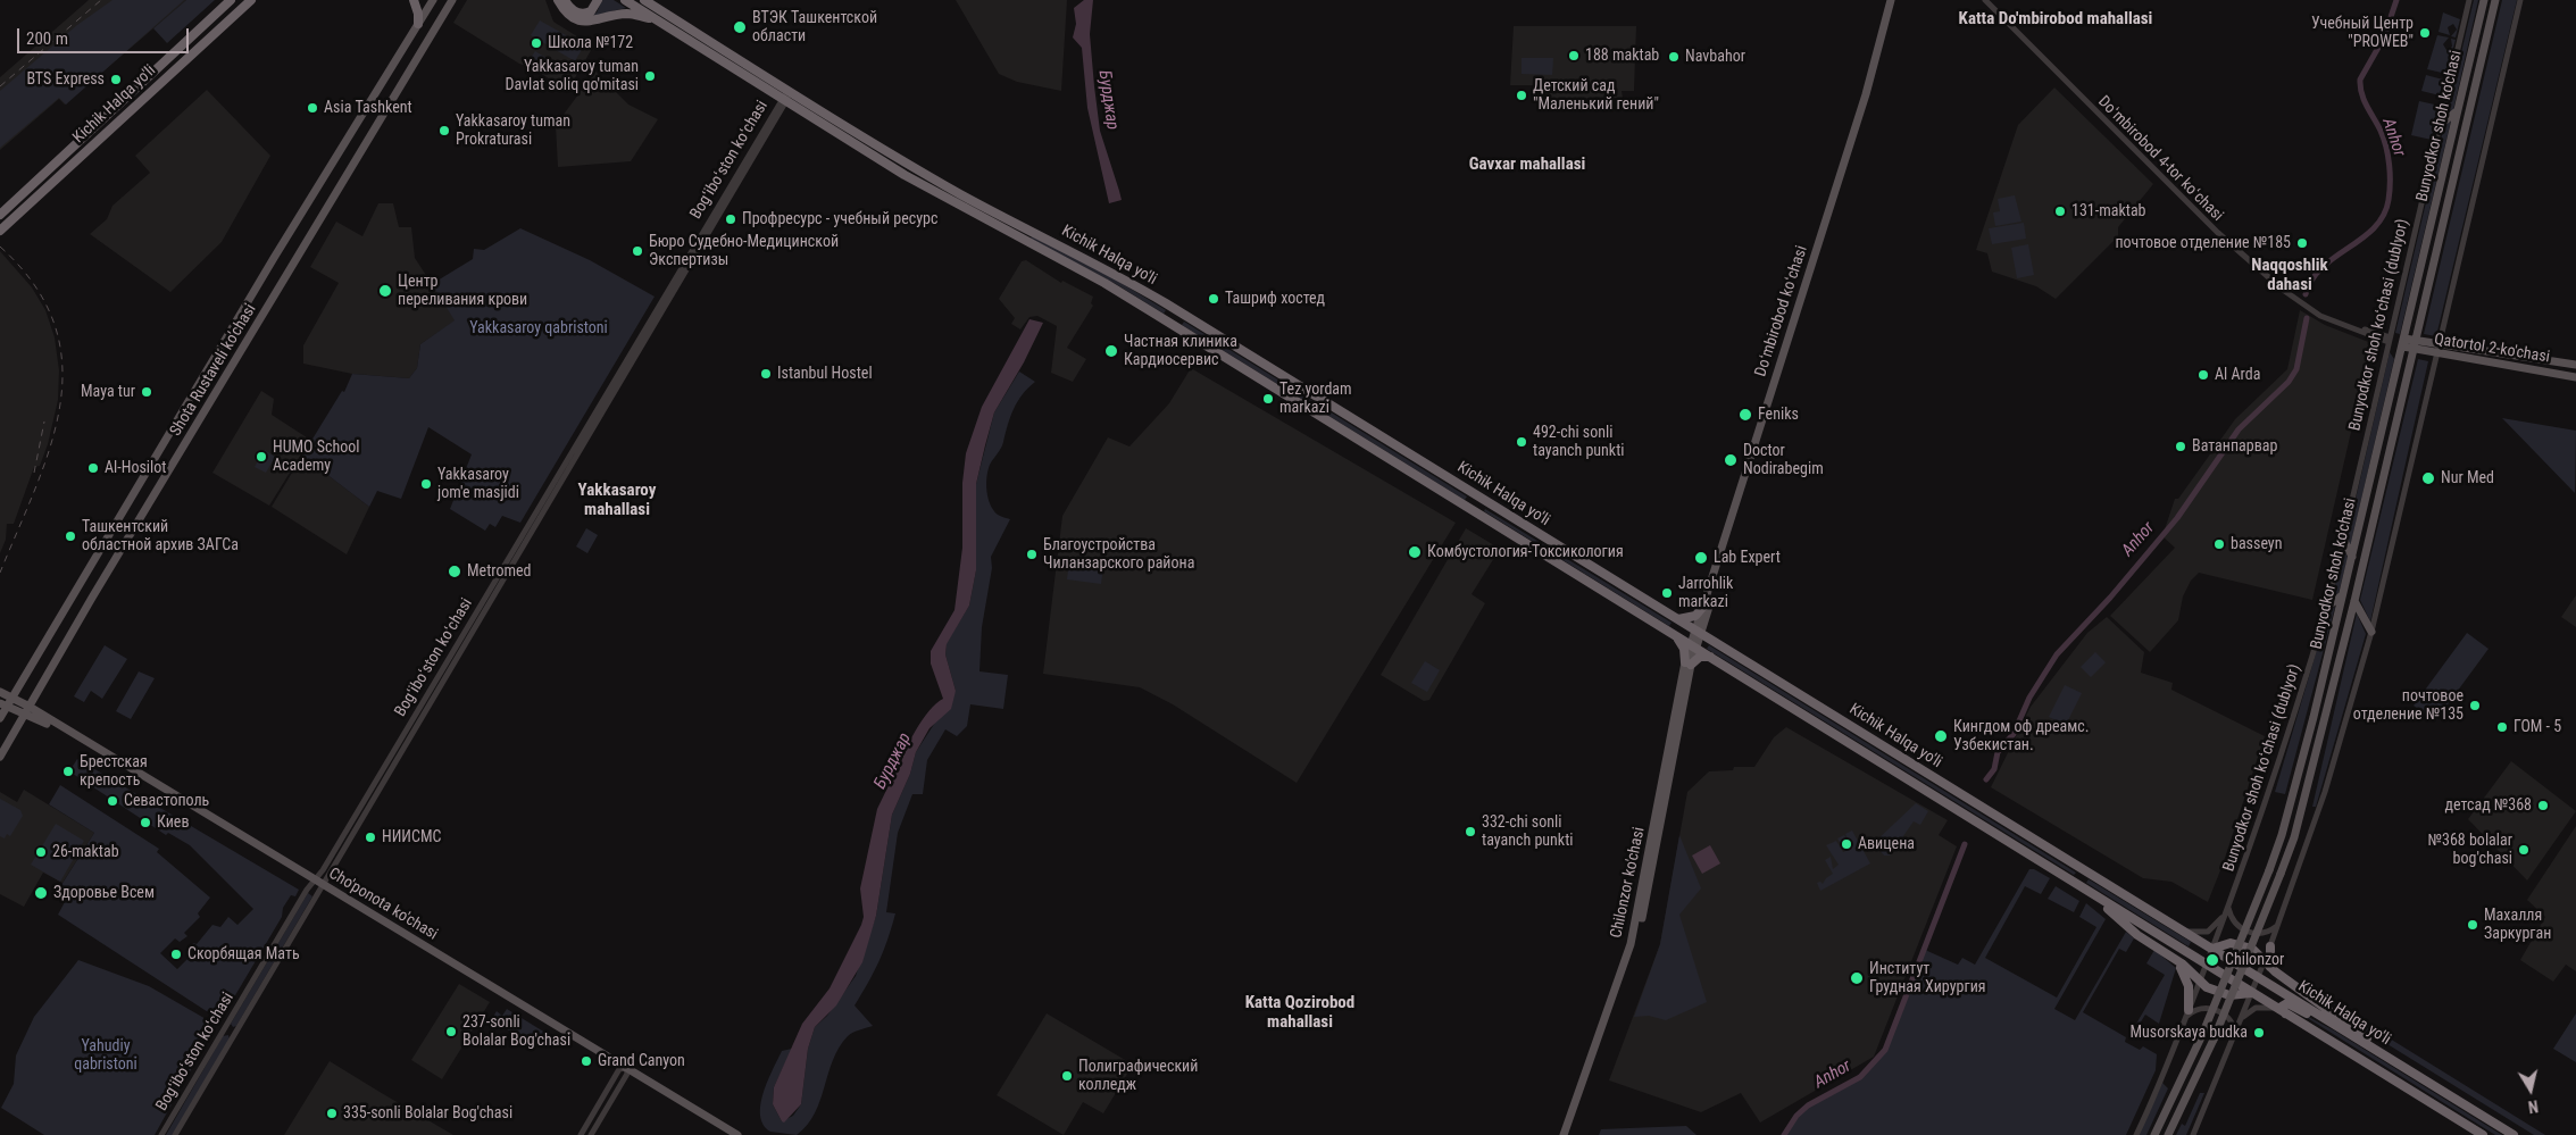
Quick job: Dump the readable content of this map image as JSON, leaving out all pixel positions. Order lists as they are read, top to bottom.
{
  "streets": {
    "highway": ["Kichik Halqa yo'li"],
    "main road": [
      "Bunyodkor shoh ko'chasi",
      "Doʻmbirobod koʻchasi",
      "Qatortol 2-ko'chasi",
      "Shota Rustaveli ko'chasi",
      "Chilonzor ko'chasi",
      "Cho'ponota ko'chasi"
    ],
    "street": ["Doʻmbirobod 4-tor koʻchasi", "Bogʻiboʻston koʻchasi", "Bunyodkor shoh koʻchasi (dublyor)"]
  },
  "crossings": [
    ["Kichik Halqa yo'li", "Bogʻiboʻston koʻchasi"],
    ["Kichik Halqa yo'li", "Doʻmbirobod koʻchasi"],
    ["Kichik Halqa yo'li", "Bunyodkor shoh koʻchasi (dublyor)"],
    ["Kichik Halqa yo'li", "Chilonzor ko'chasi"],
    ["Bunyodkor shoh ko'chasi", "Qatortol 2-ko'chasi"],
    ["Doʻmbirobod 4-tor koʻchasi", "Bunyodkor shoh koʻchasi (dublyor)"],
    ["Bogʻiboʻston koʻchasi", "Cho'ponota ko'chasi"],
    ["Doʻmbirobod koʻchasi", "Chilonzor ko'chasi"],
    ["Shota Rustaveli ko'chasi", "Cho'ponota ko'chasi"]
  ],
  "districts": [
    "Katta Do'mbirobod mahallasi",
    "Gavxar mahallasi",
    "Naqqoshlik dahasi",
    "Yakkasaroy mahallasi",
    "Katta Qozirobod mahallasi"
  ],
  "water": ["Бурджар", "Anhor"],
  "parks": ["Yakkasaroy qabristoni", "Yahudiy qabristoni"],
  "places": [
    "ВТЭК Ташкентской области",
    "Учебный Центр \"PROWEB\"",
    "Школа №172",
    "188 maktab",
    "Navbahor",
    "Yakkasaroy tuman Davlat soliq qo'mitasi",
    "BTS Express",
    "Детский сад \"Маленький гений\"",
    "Asia Tashkent",
    "Yakkasaroy tuman Prokraturasi",
    "131-maktab",
    "Профресурс - учебный ресурс",
    "почтовое отделение №185",
    "Бюро Судебно-Медицинской Экспертизы",
    "Центр переливания крови",
    "Ташриф хостед",
    "Частная клиника Кардиосервис",
    "Istanbul Hostel",
    "Al Arda",
    "Maya tur",
    "Tez yordam markazi",
    "Feniks",
    "492-chi sonli tayanch punkti",
    "Ватанпарвар",
    "HUMO School Academy",
    "Doctor Nodirabegim",
    "Al-Hosilot",
    "Nur Med",
    "Yakkasaroy jom'e masjidi",
    "Ташкентский областной архив ЗАГСа",
    "basseyn",
    "Комбустология-Токсикология",
    "Благоустройства Чиланзарского района",
    "Lab Expert",
    "Metromed",
    "Jarrohlik markazi",
    "почтовое отделение №135",
    "ГОМ - 5",
    "Кингдом оф дреамс. Узбекистан.",
    "Брестская крепость",
    "Севастополь",
    "детсад №368",
    "Киев",
    "332-chi sonli tayanch punkti",
    "НИИСМС",
    "Авицена",
    "№368 bolalar bog'chasi",
    "26-maktab",
    "Здоровье Всем",
    "Махалля Заркурган",
    "Скорбящая Мать",
    "Chilonzor",
    "Институт Грудная Хирургия",
    "237-sonli Bolalar Bog'chasi",
    "Musorskaya budka",
    "Grand Canyon",
    "Полиграфический колледж",
    "335-sonli Bolalar Bog'chasi"
  ],
  "scale_bar": "200 m",
  "north": "bottom"
}
